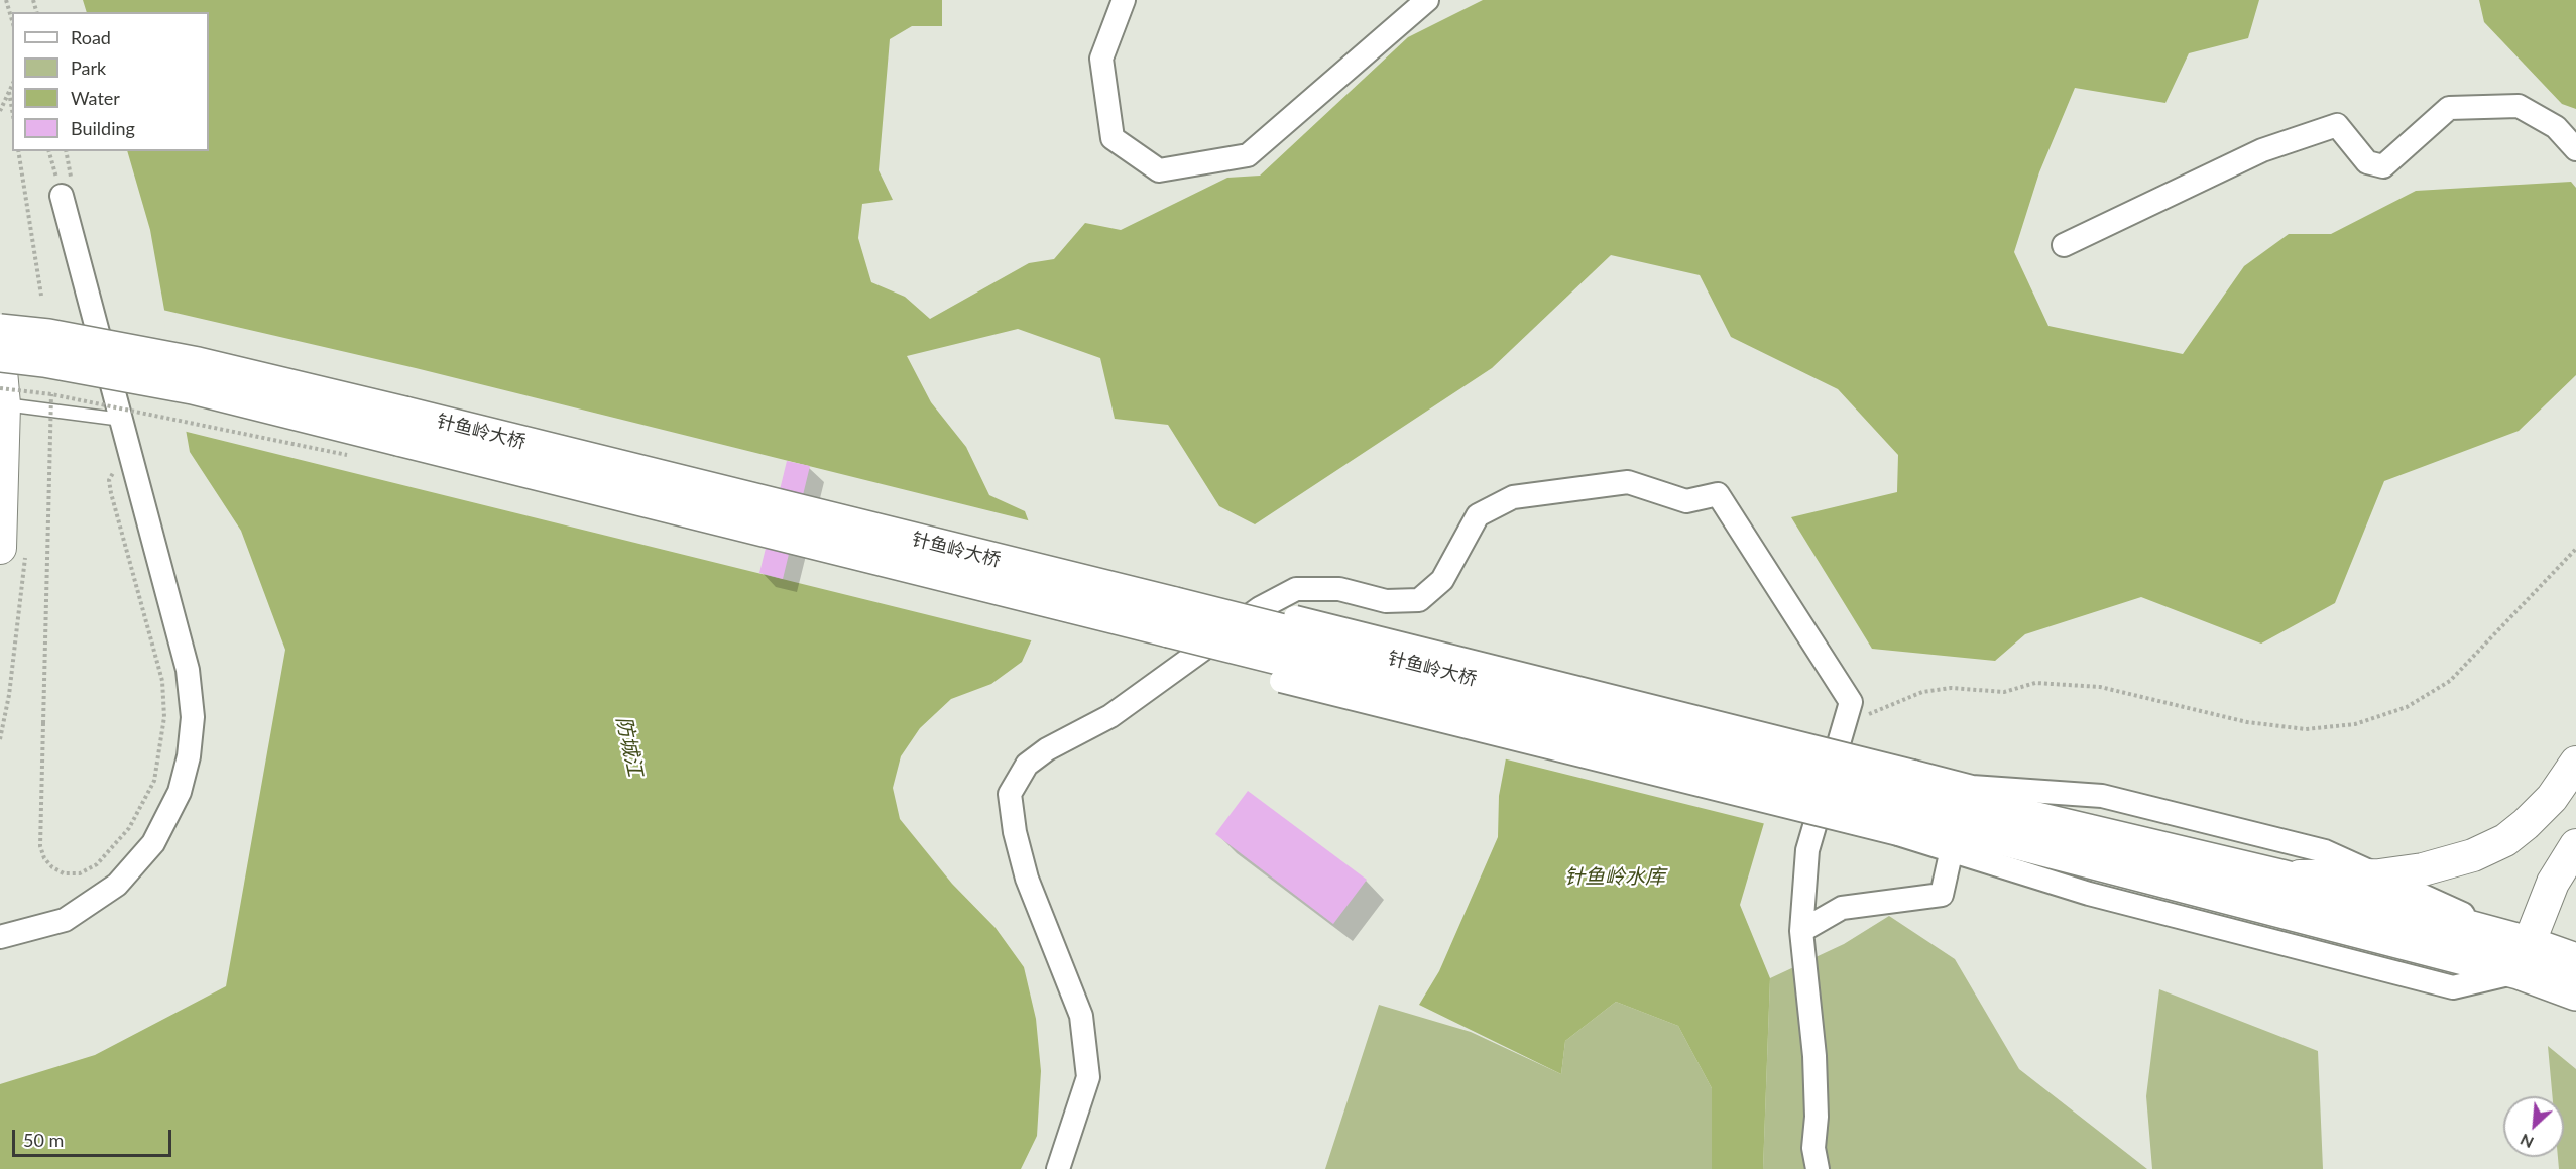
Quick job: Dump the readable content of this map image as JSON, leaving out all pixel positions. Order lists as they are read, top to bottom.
{
  "streets": {
    "main road": ["针鱼岭大桥"]
  },
  "water": ["防城江", "针鱼岭水库"],
  "legend": [
    "Road",
    "Park",
    "Water",
    "Building"
  ],
  "scale_bar": "50 m",
  "north": "bottom left"
}
